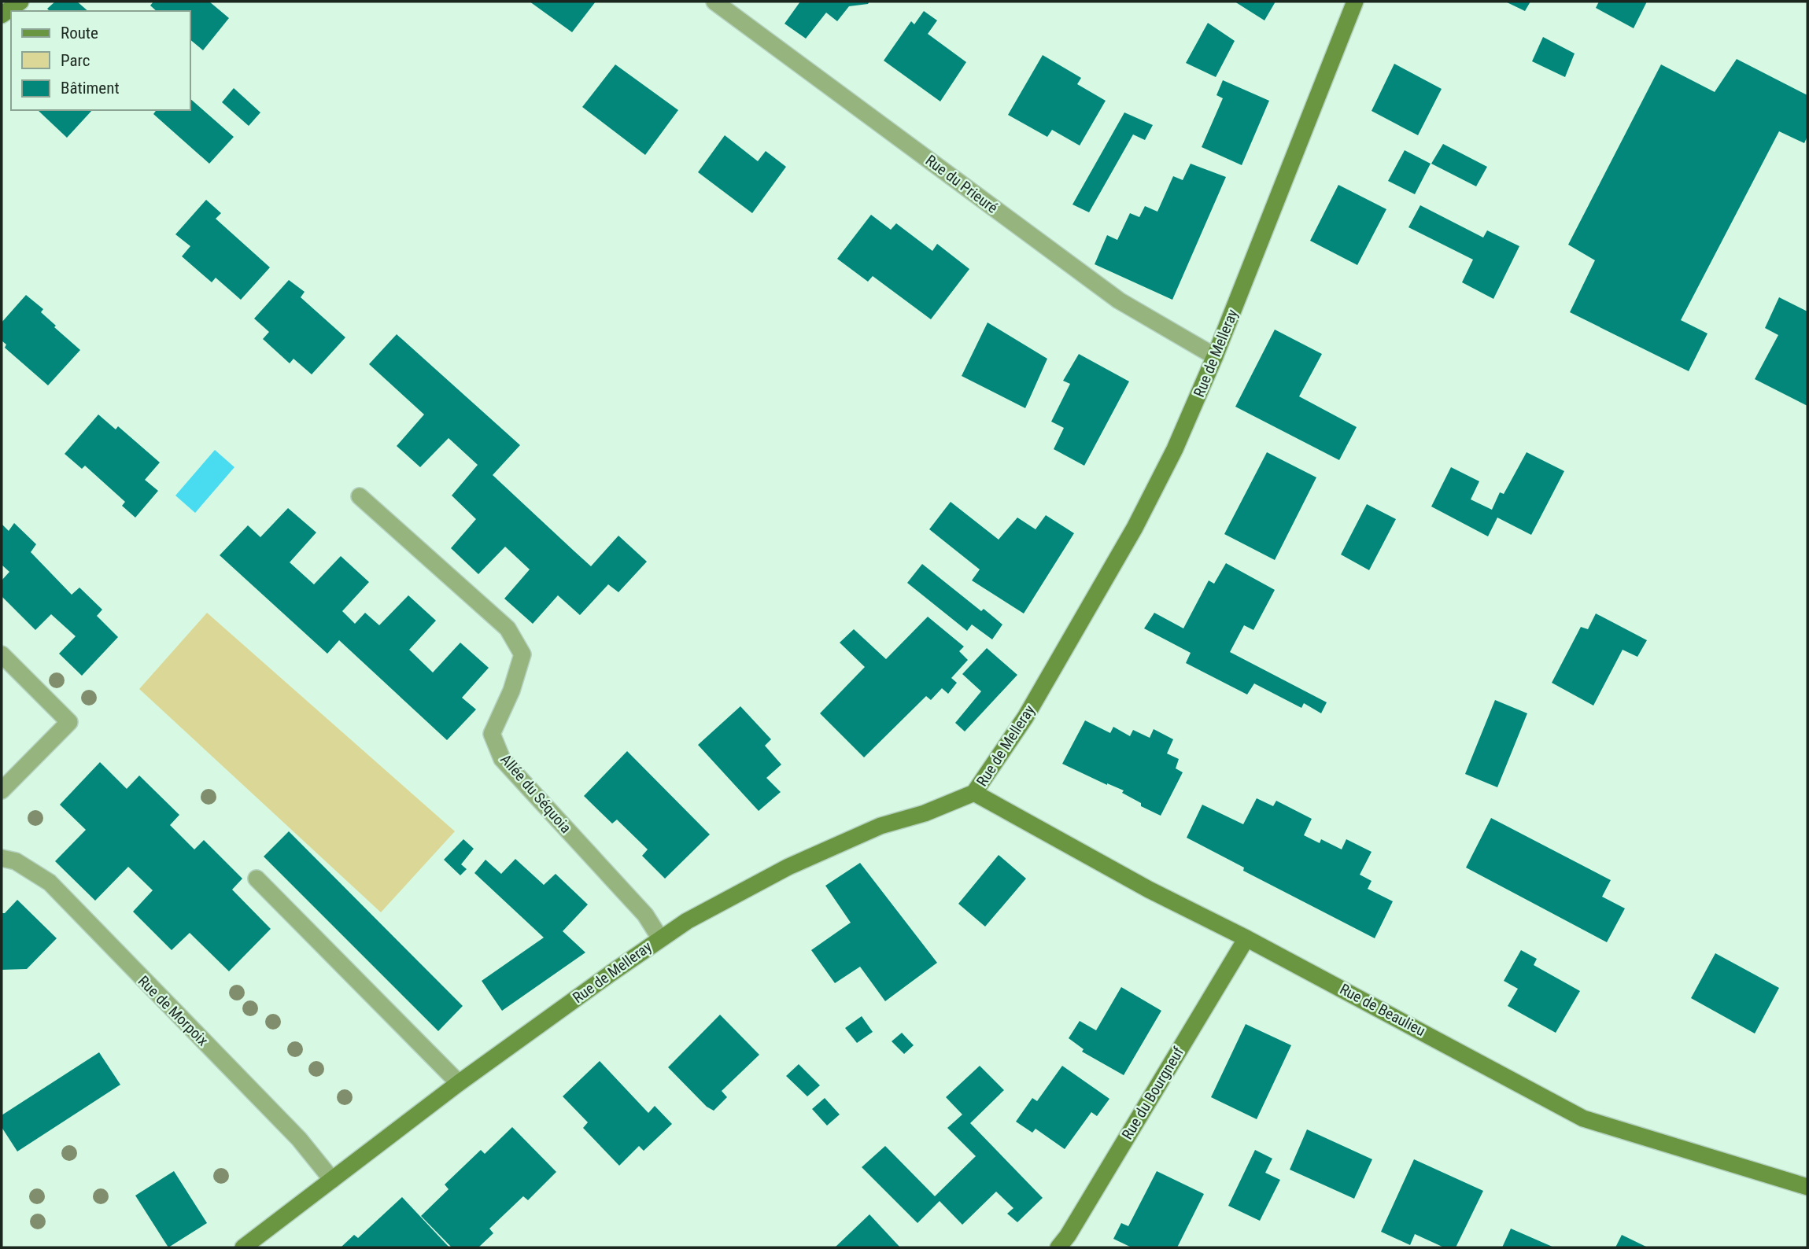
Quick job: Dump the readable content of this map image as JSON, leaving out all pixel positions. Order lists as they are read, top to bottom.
{
  "streets": {
    "street": [
      "Rue du Prieuré",
      "Rue de Melleray",
      "Allée du Séquoia",
      "Rue de Beaulieu",
      "Rue de Morpoix",
      "Rue du Bourgneuf"
    ]
  },
  "crossings": [
    ["Rue du Prieuré", "Rue de Melleray"],
    ["Rue de Melleray", "Allée du Séquoia"],
    ["Rue de Melleray", "Rue de Beaulieu"],
    ["Rue de Melleray", "Rue de Morpoix"],
    ["Rue de Beaulieu", "Rue du Bourgneuf"]
  ],
  "legend": ["Route", "Parc", "Bâtiment"]
}
